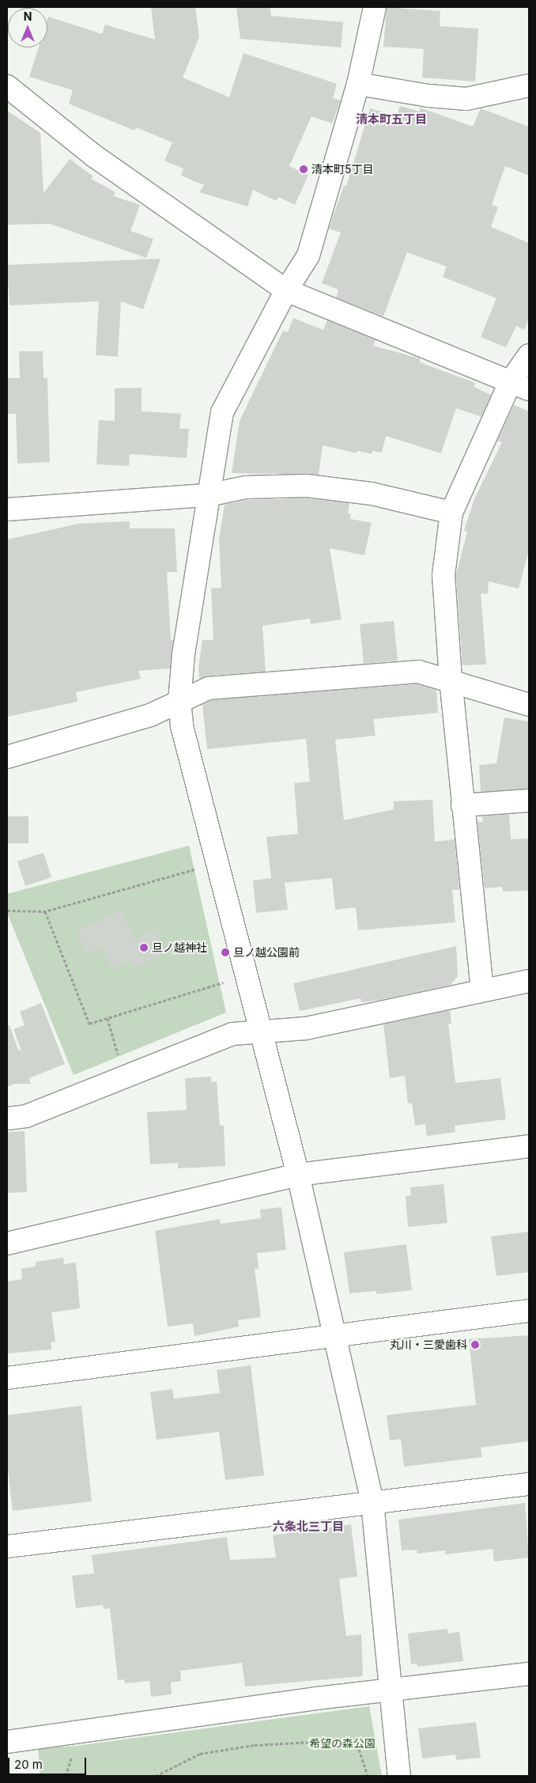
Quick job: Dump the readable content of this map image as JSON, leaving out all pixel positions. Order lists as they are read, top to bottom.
{
  "districts": ["清本町五丁目", "六条北三丁目"],
  "parks": ["希望の森公園"],
  "places": [
    "清本町5丁目",
    "旦ノ越神社",
    "旦ノ越公園前",
    "丸川・三愛歯科"
  ],
  "scale_bar": "20 m",
  "north": "top"
}
